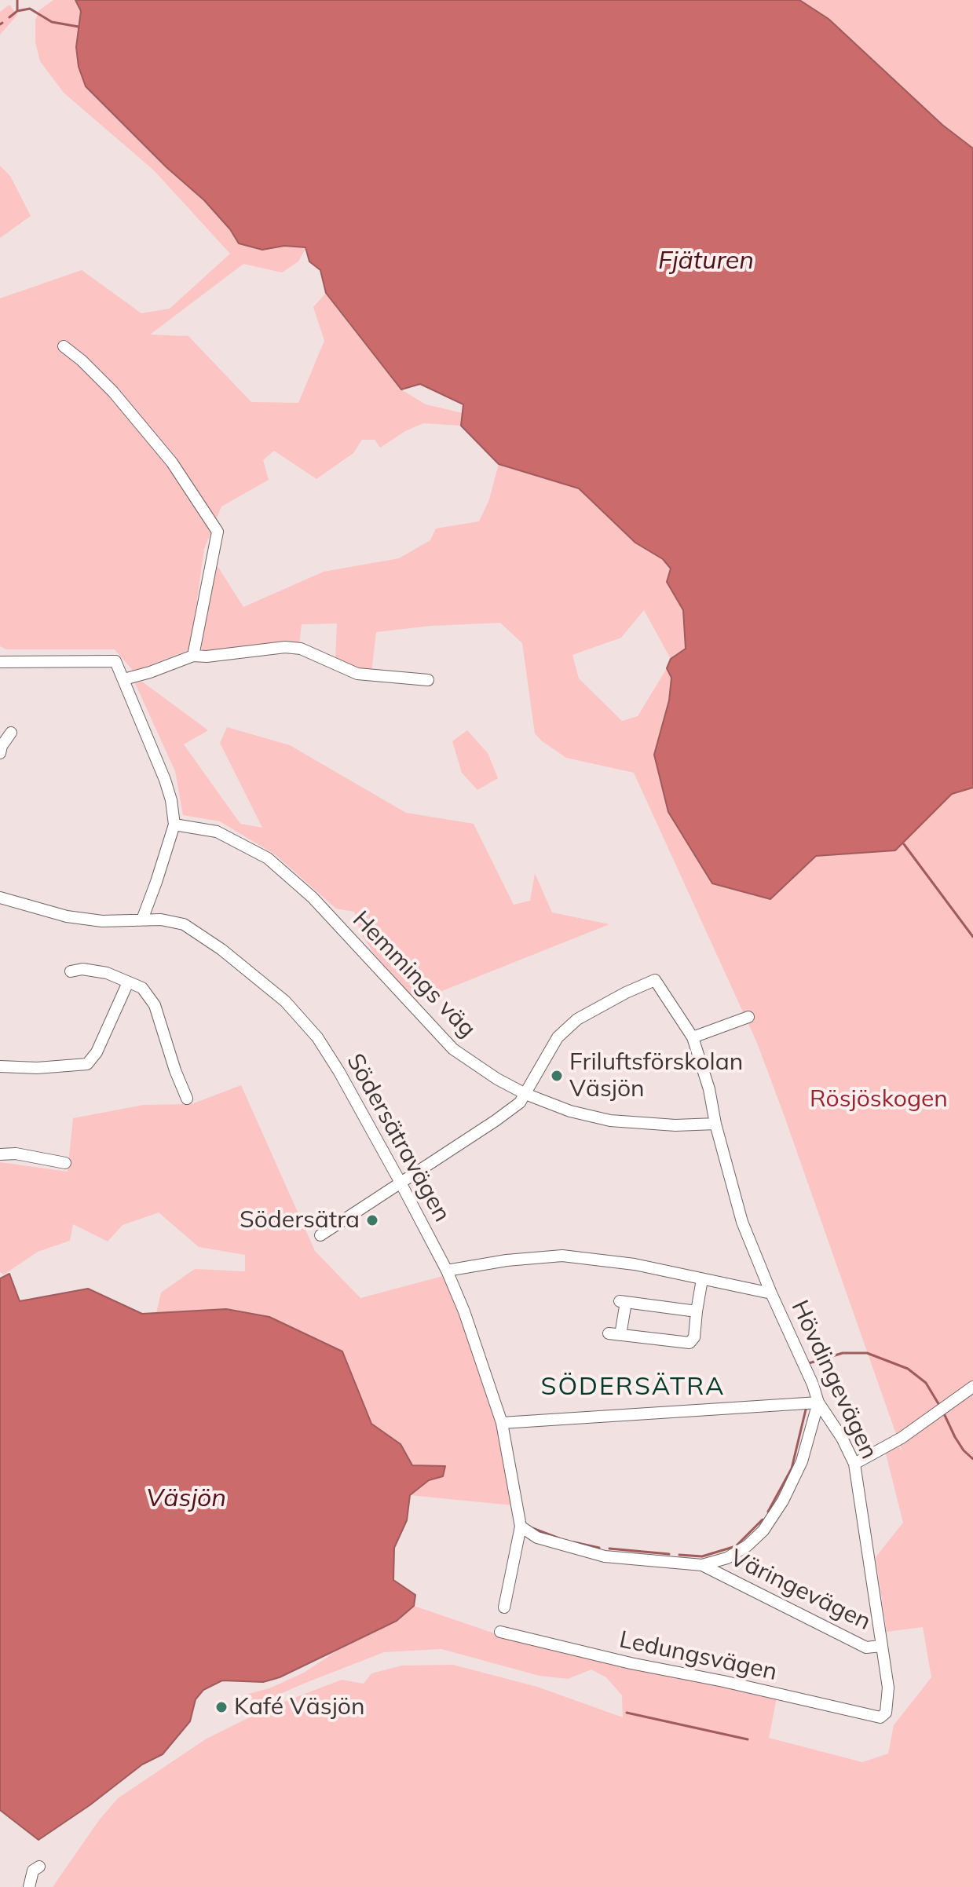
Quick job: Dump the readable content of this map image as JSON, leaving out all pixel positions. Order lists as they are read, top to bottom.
{
  "streets": {
    "street": [
      "Hemmings väg",
      "Södersätravägen",
      "Hövdingevägen",
      "Väringevägen",
      "Ledungsvägen"
    ]
  },
  "crossings": [
    ["Hemmings väg", "Hövdingevägen"],
    ["Hövdingevägen", "Väringevägen"],
    ["Hövdingevägen", "Ledungsvägen"]
  ],
  "districts": ["SÖDERSÄTRA"],
  "water": ["Fjäturen", "Väsjön"],
  "parks": ["Rösjöskogen"],
  "places": ["Friluftsförskolan Väsjön", "Södersätra", "Kafé Väsjön"]
}
